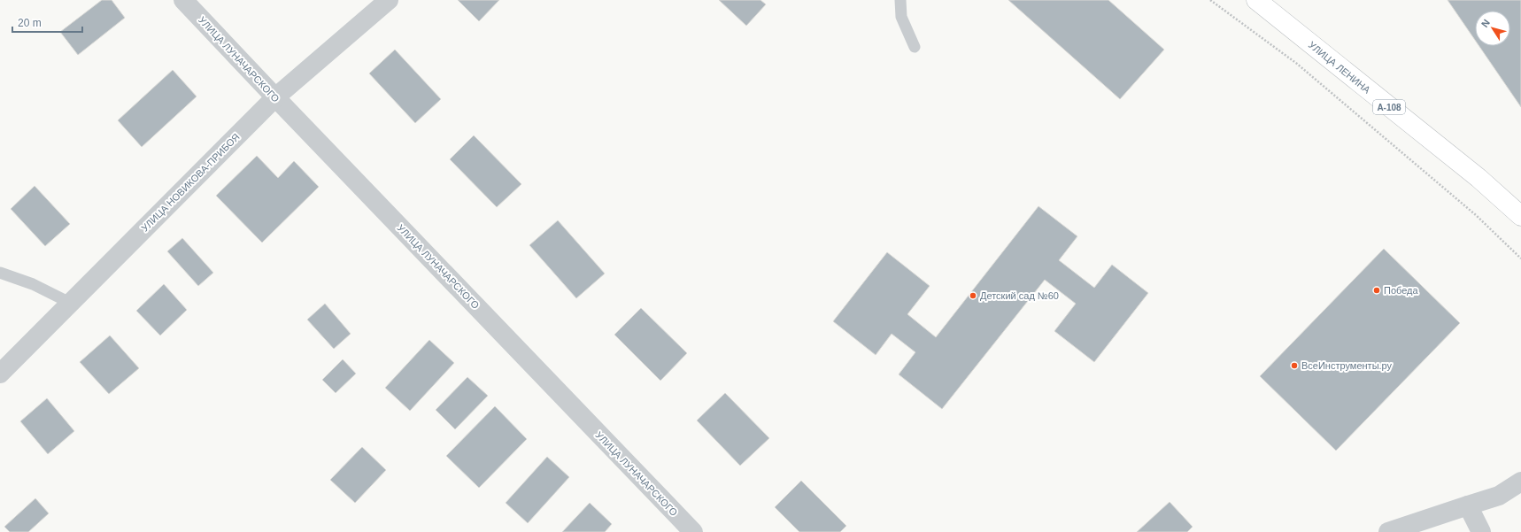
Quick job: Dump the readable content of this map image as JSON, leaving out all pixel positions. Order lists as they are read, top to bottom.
{
  "streets": {
    "highway": ["УЛИЦА ЛЕНИНА", "А-108"],
    "street": ["УЛИЦА ЛУНАЧАРСКОГО", "УЛИЦА НОВИКОВА-ПРИБОЯ"]
  },
  "crossings": [
    ["УЛИЦА ЛУНАЧАРСКОГО", "УЛИЦА НОВИКОВА-ПРИБОЯ"]
  ],
  "places": ["Победа", "Детский сад №60", "ВсеИнструменты.ру"],
  "scale_bar": "20 m",
  "north": "top left"
}
